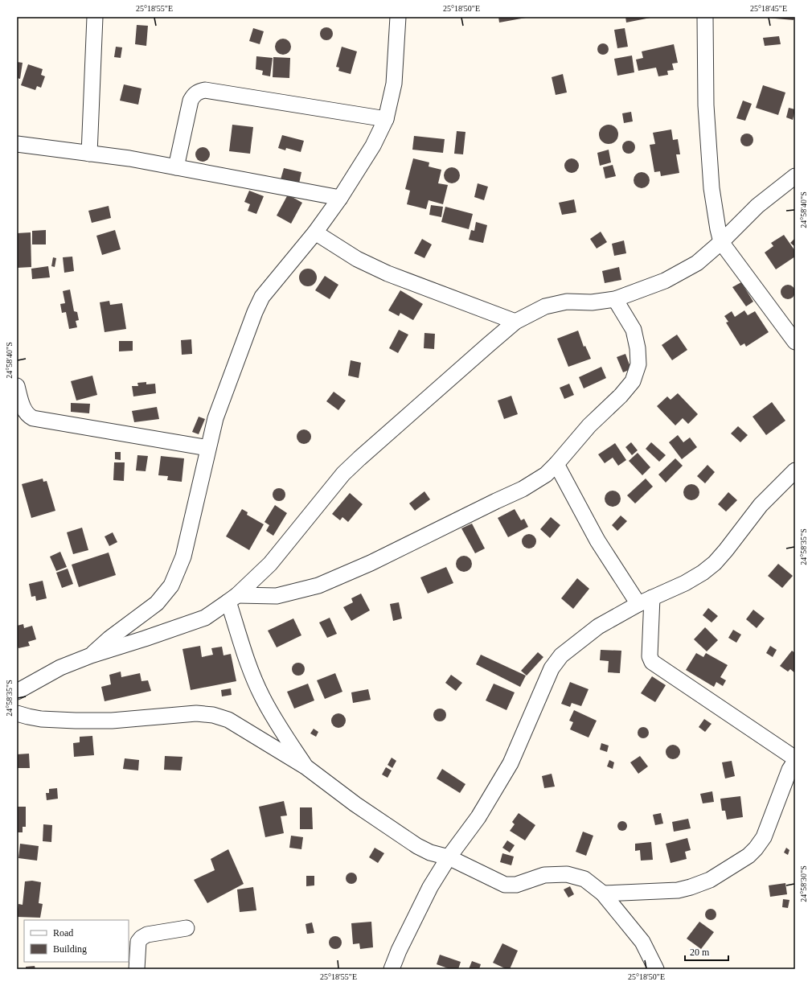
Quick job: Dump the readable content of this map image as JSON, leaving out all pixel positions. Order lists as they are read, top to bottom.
{
  "legend": ["Road", "Building"],
  "scale_bar": "20 m",
  "coordinates": [
    "25°18'55\"E",
    "25°18'50\"E",
    "25°18'45\"E",
    "24°58'40\"S",
    "24°58'35\"S",
    "24°58'30\"S"
  ]
}
